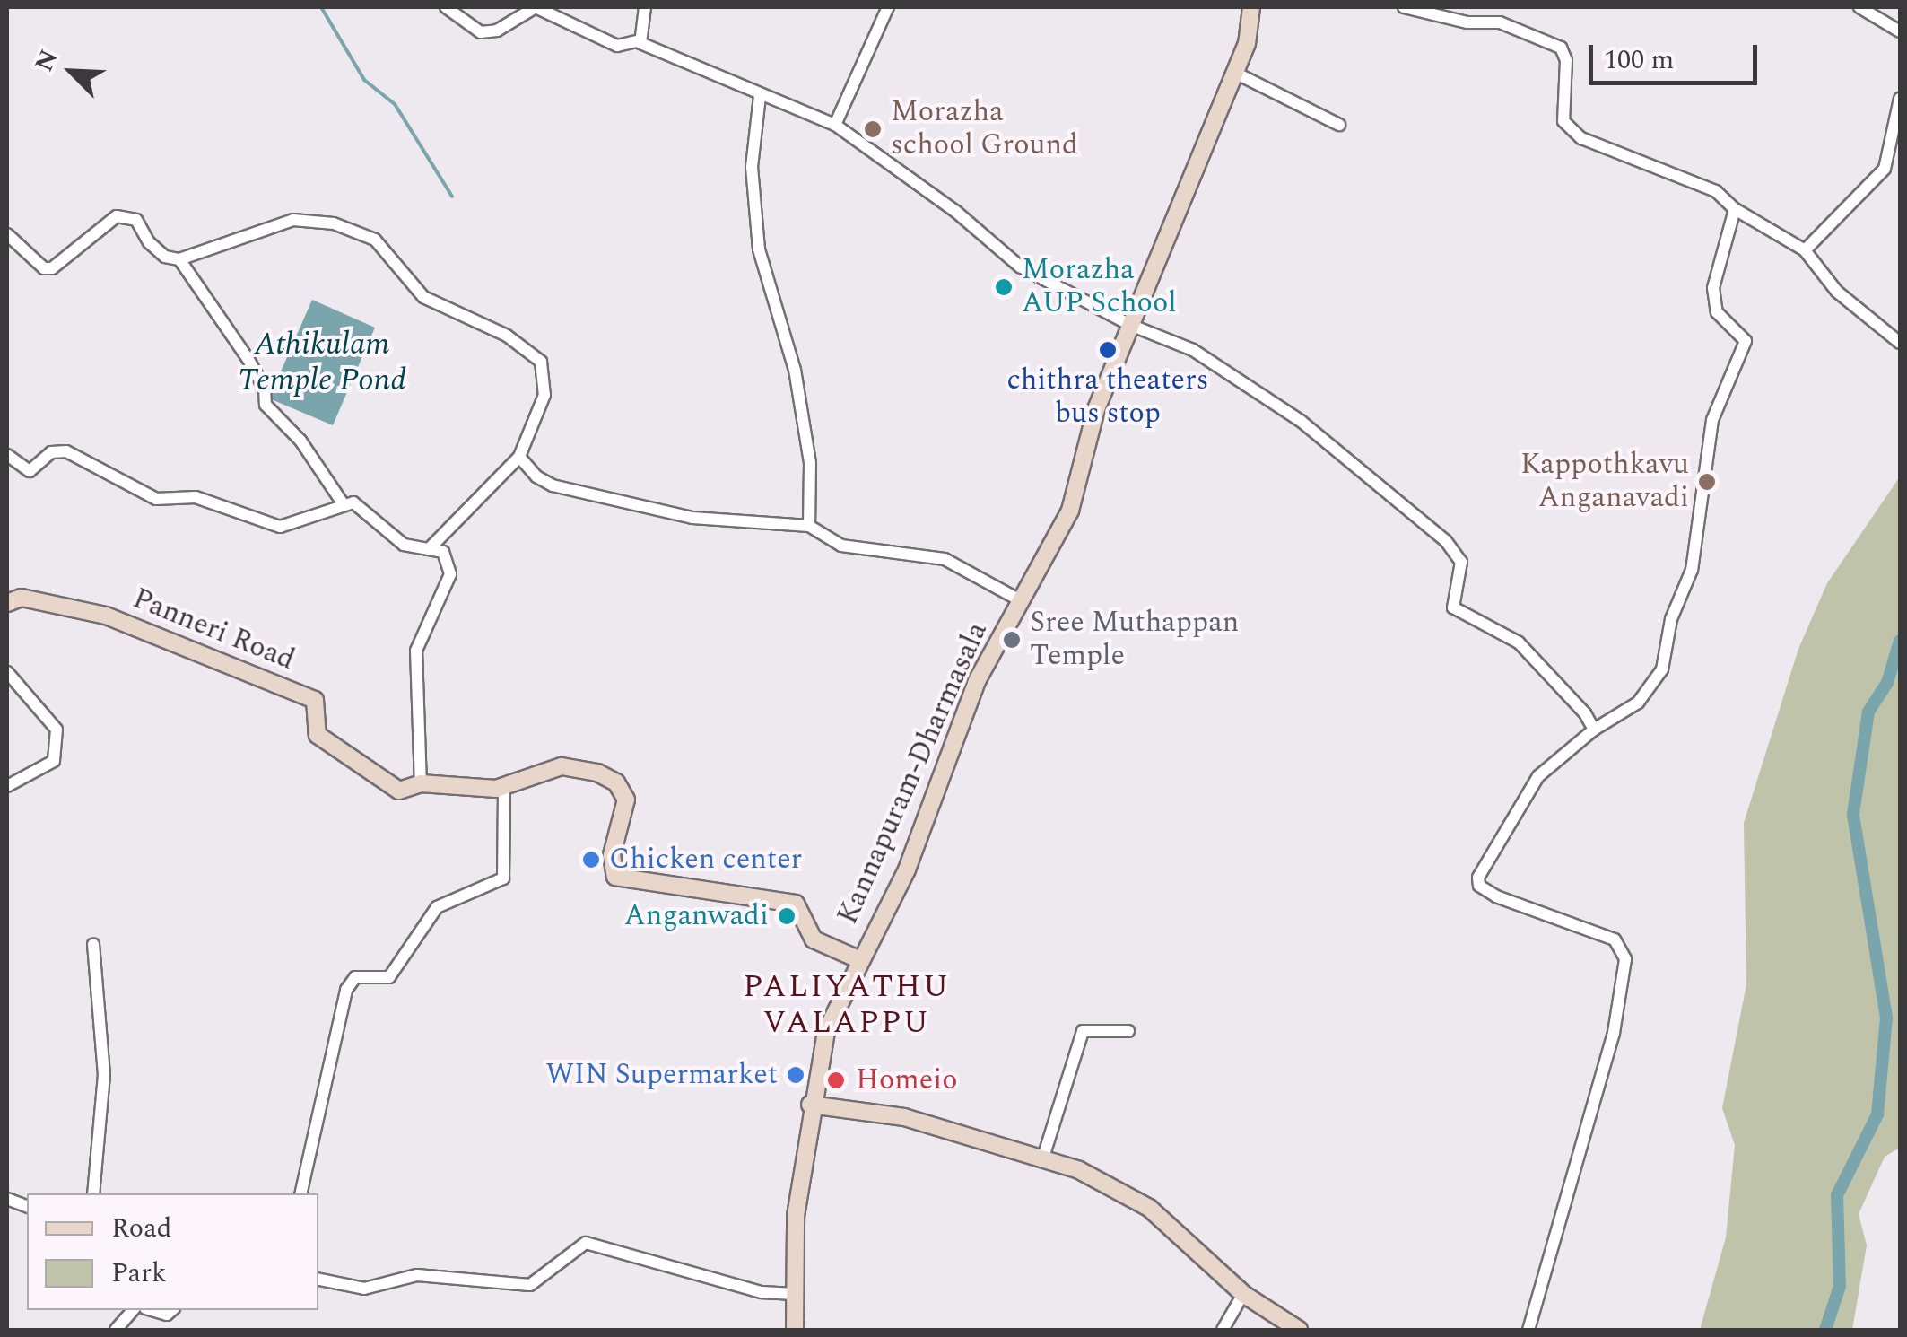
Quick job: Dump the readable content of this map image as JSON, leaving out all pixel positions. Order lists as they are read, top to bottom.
{
  "streets": {
    "main road": ["Panneri Road", "Kannapuram-Dharmasala"]
  },
  "crossings": [
    ["Panneri Road", "Kannapuram-Dharmasala"]
  ],
  "districts": ["PALIYATHU VALAPPU"],
  "water": ["Athikulam Temple Pond"],
  "places": [
    "Morazha school Ground",
    "Morazha AUP School",
    "chithra theaters bus stop",
    "Kappothkavu Anganavadi",
    "Sree Muthappan Temple",
    "Chicken center",
    "Anganwadi",
    "WIN Supermarket",
    "Homeio"
  ],
  "legend": ["Road", "Park"],
  "scale_bar": "100 m",
  "north": "top left"
}
